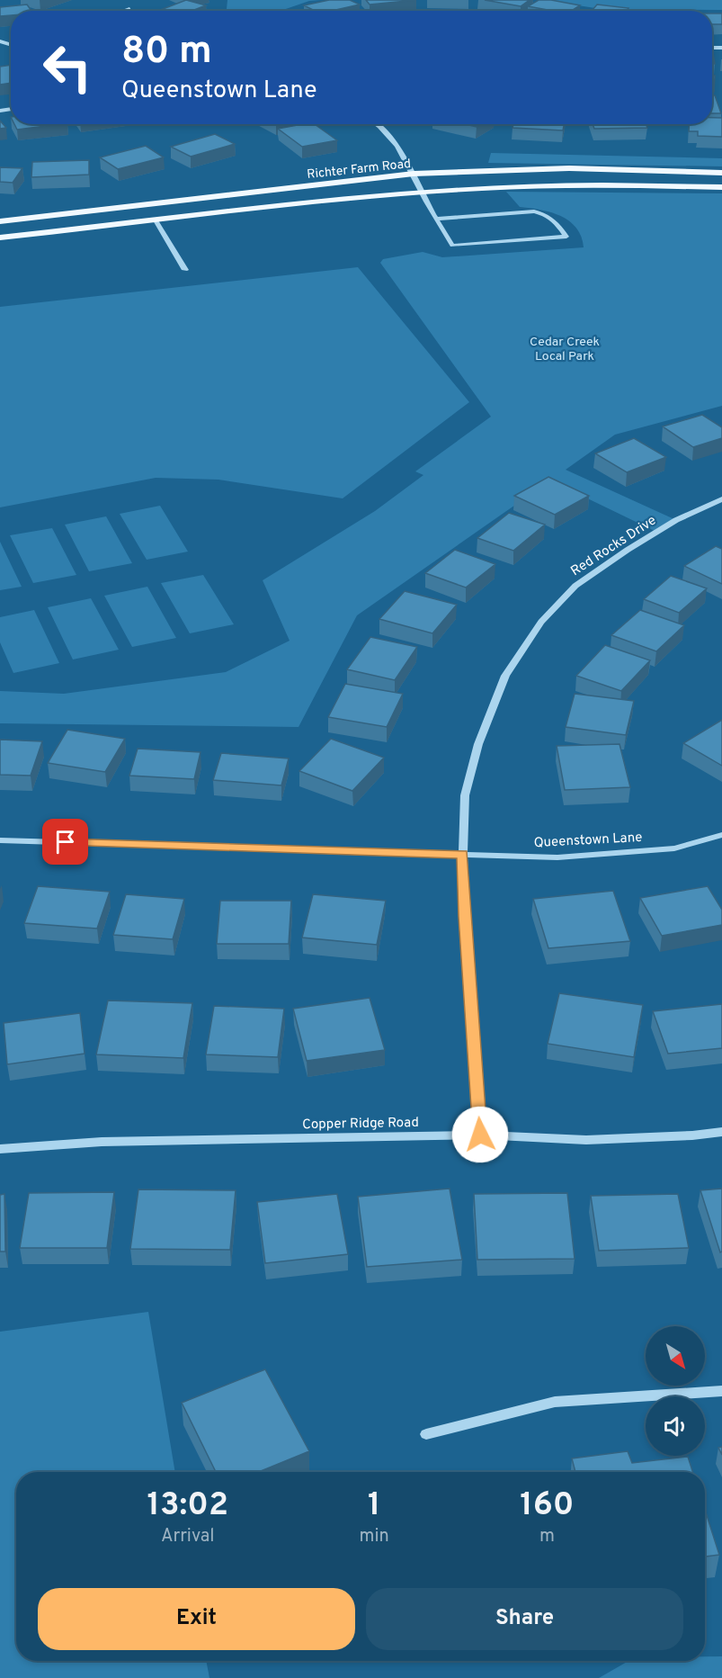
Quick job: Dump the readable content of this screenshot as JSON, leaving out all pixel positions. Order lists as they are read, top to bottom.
{
  "streets": {
    "main road": ["Richter Farm Road"],
    "street": ["Red Rocks Drive", "Queenstown Lane", "Copper Ridge Road"]
  },
  "crossings": [
    ["Red Rocks Drive", "Queenstown Lane"],
    ["Red Rocks Drive", "Copper Ridge Road"]
  ],
  "parks": ["Cedar Creek Local Park"],
  "north": "bottom right",
  "page": {
    "turn": ["80 m", "Queenstown Lane"],
    "eta": [
      "13:02",
      "Arrival",
      "1",
      "min",
      "160",
      "m"
    ],
    "buttons": ["Exit", "Share"]
  }
}
